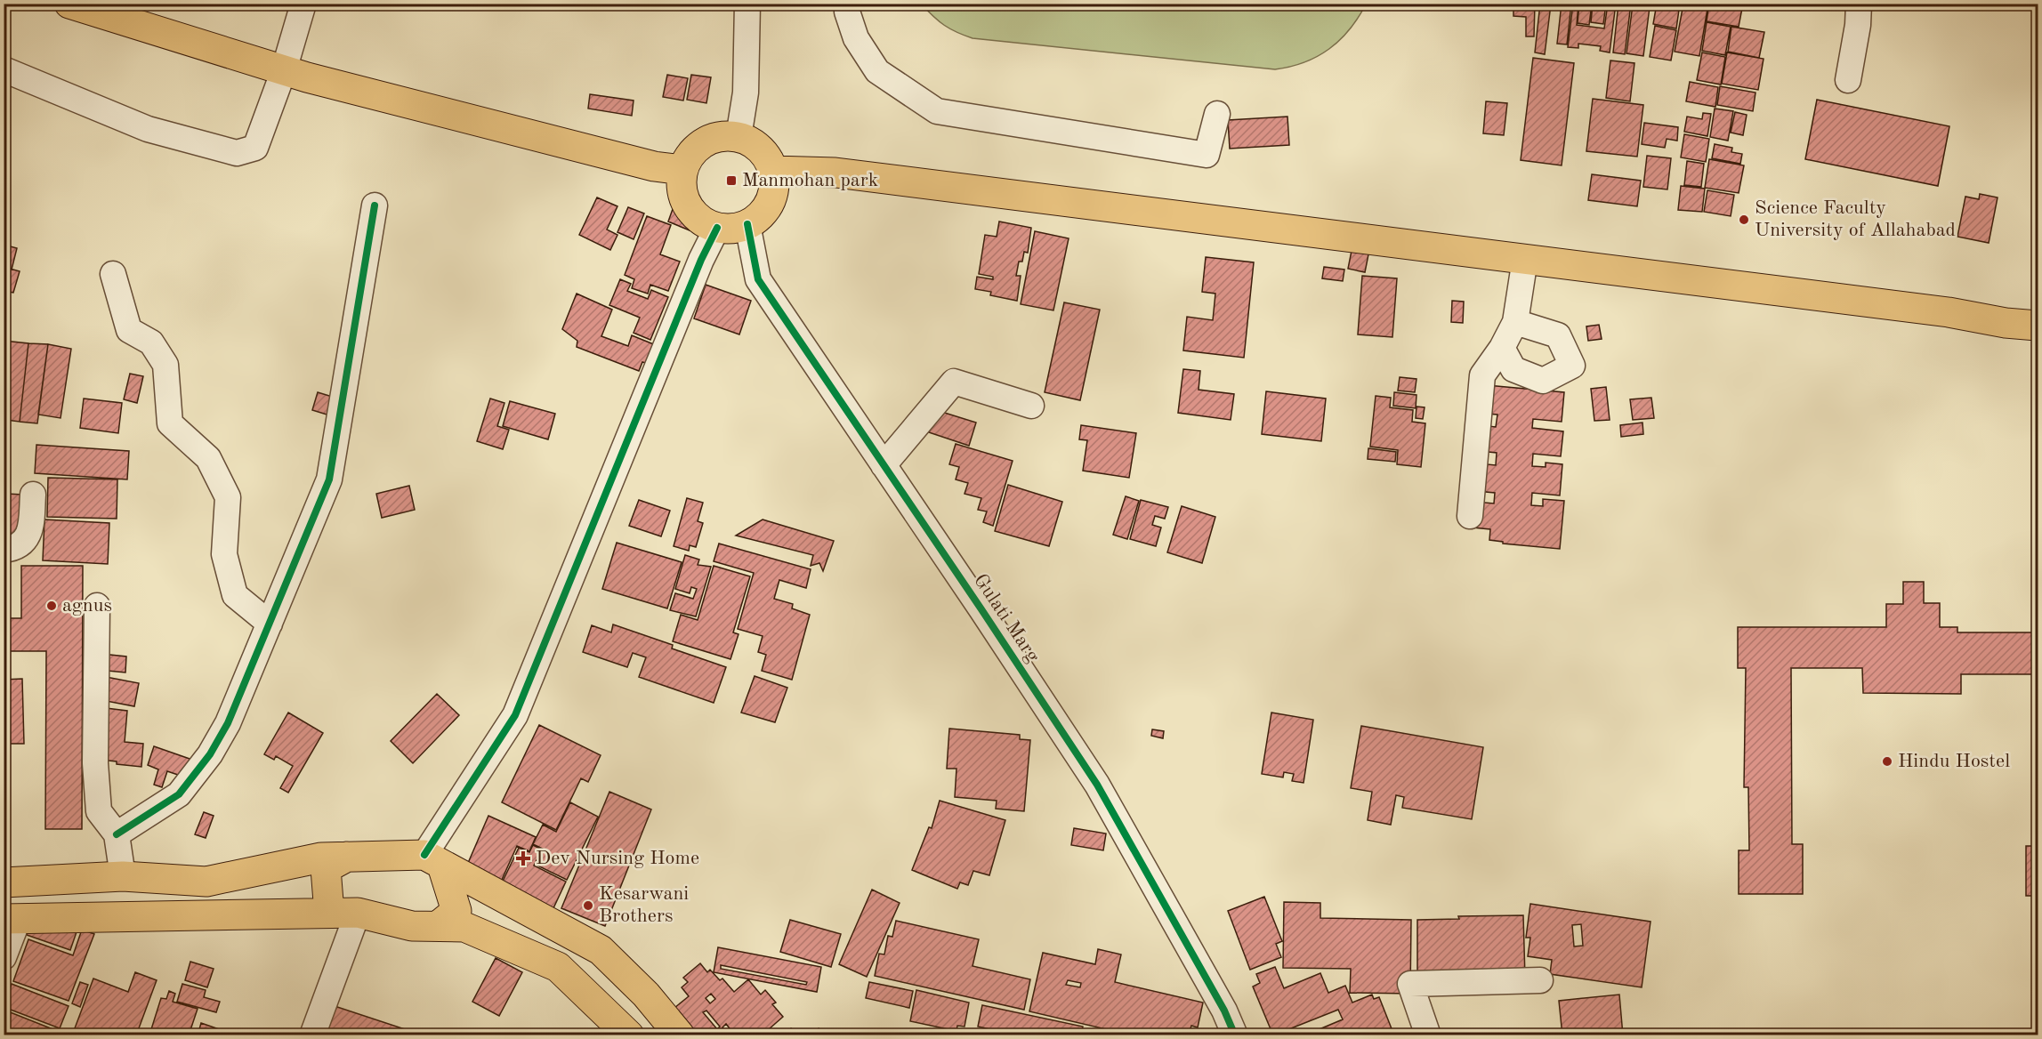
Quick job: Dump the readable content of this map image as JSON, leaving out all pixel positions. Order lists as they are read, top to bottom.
{
  "streets": {
    "street": ["Gulati Marg"]
  },
  "places": {
    "transit": ["Manmohan park"],
    "other": [
      "Science Faculty University of Allahabad",
      "agnus",
      "Hindu Hostel",
      "Kesarwani Brothers"
    ],
    "health": ["Dev Nursing Home"]
  }
}
